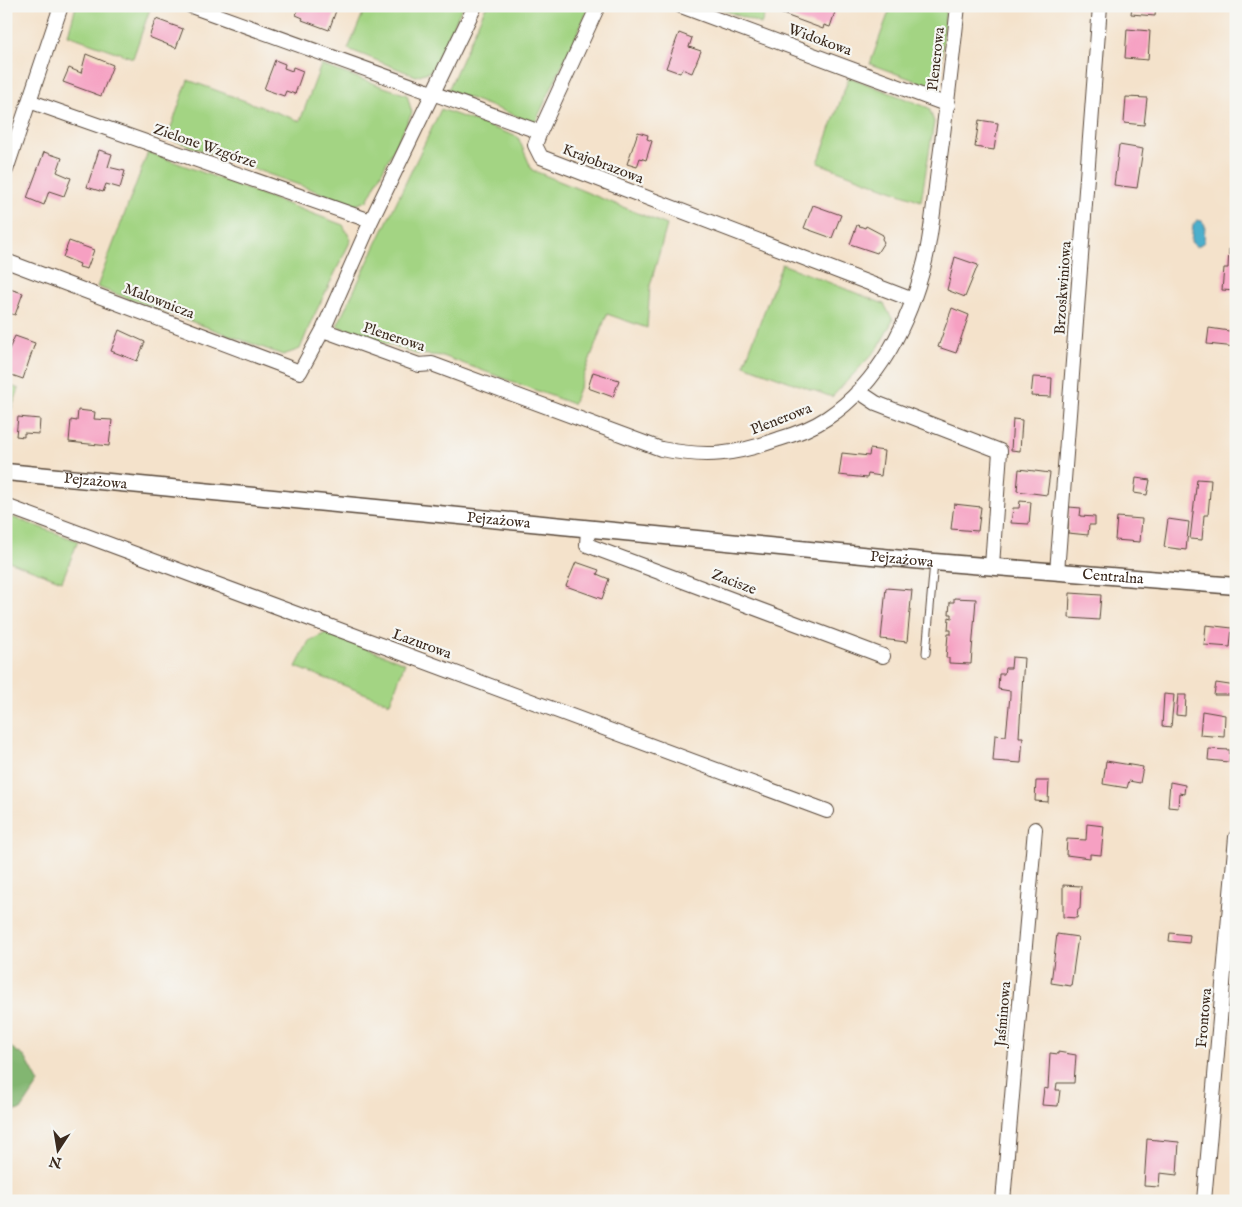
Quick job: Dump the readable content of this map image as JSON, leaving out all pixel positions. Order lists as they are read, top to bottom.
{
  "streets": {
    "street": [
      "Widokowa",
      "Plenerowa",
      "Zielone Wzgórze",
      "Krajobrazowa",
      "Brzoskwiniowa",
      "Malownicza",
      "Pejzażowa",
      "Centralna",
      "Zacisze",
      "Lazurowa",
      "Jaśminowa",
      "Frontowa"
    ]
  },
  "crossings": [
    ["Widokowa", "Plenerowa"],
    ["Plenerowa", "Krajobrazowa"],
    ["Plenerowa", "Malownicza"],
    ["Brzoskwiniowa", "Centralna"],
    ["Pejzażowa", "Centralna"],
    ["Pejzażowa", "Zacisze"]
  ],
  "north": "bottom"
}
